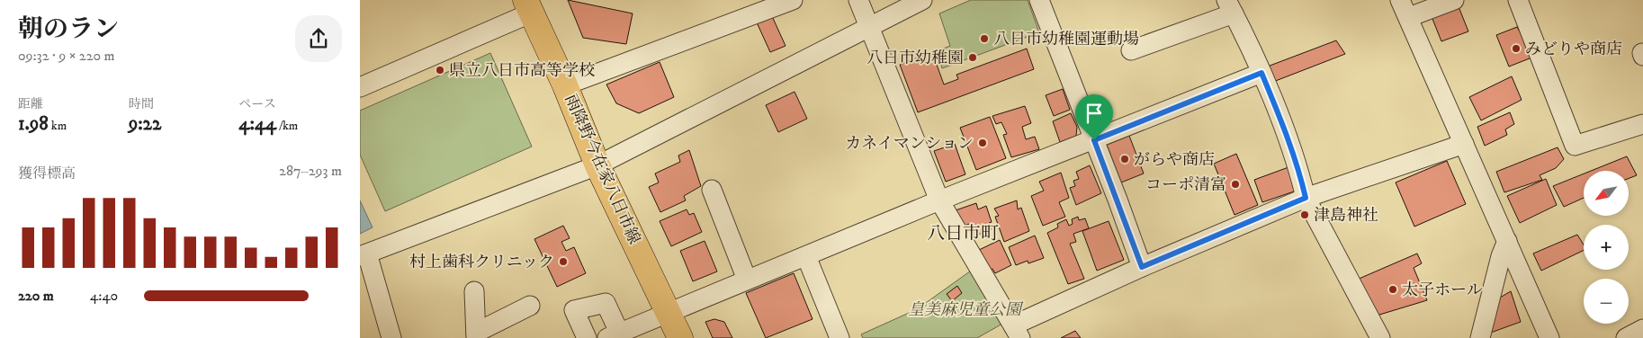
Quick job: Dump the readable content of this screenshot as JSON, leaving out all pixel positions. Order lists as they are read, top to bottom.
{
  "streets": {
    "main road": ["雨降野今在家八日市線"]
  },
  "districts": ["八日市町"],
  "parks": ["皇美麻児童公園"],
  "places": [
    "八日市幼稚園運動場",
    "みどりや商店",
    "八日市幼稚園",
    "県立八日市高等学校",
    "カネイマンション",
    "がらや商店",
    "コーポ清富",
    "津島神社",
    "村上歯科クリニック",
    "太子ホール"
  ],
  "north": "bottom left",
  "page": {
    "heading": ["朝のラン", "09:32 · 9 × 220 m"],
    "stats": [
      ["距離", "1.98 km"],
      ["時間", "9:22"],
      ["ペース", "4:44 /km"]
    ],
    "chart": ["獲得標高", "287–293 m"],
    "map_buttons": ["+", "−"],
    "list": [
      {
        "name": "220 m",
        "note": "4:40"
      }
    ]
  }
}
